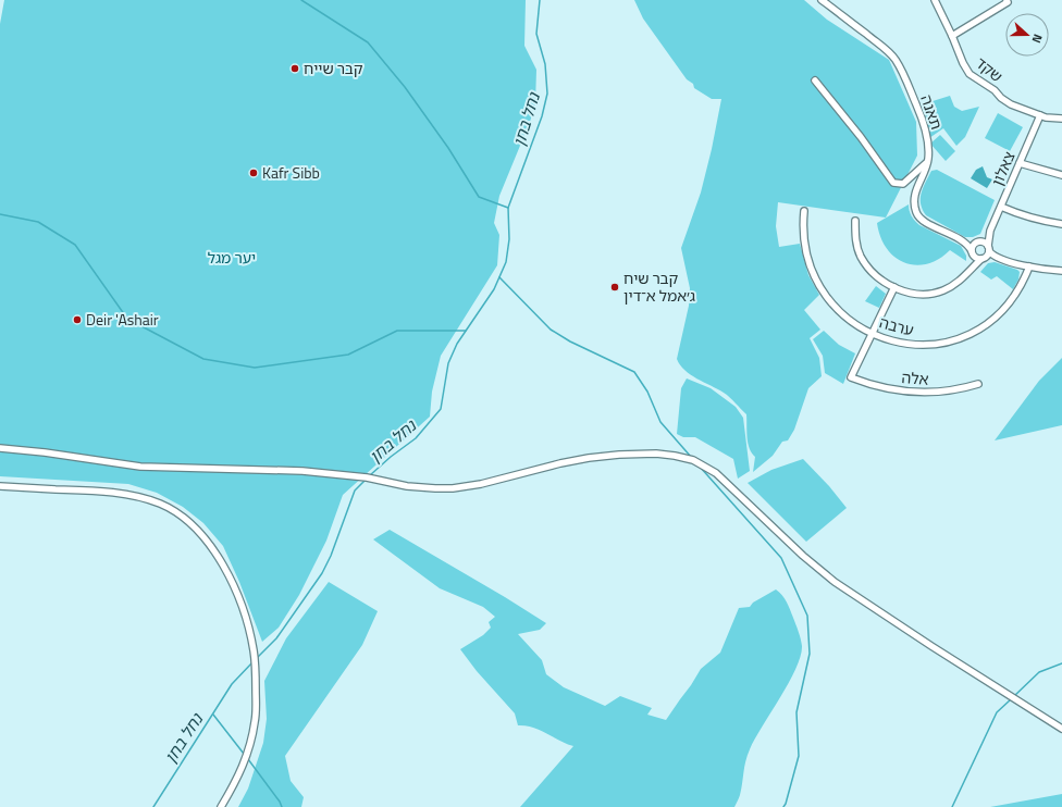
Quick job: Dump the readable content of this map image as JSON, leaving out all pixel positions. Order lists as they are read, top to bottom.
{
  "streets": {
    "street": [
      "שקד",
      "תאנה",
      "צאלון",
      "ערבה",
      "אלה"
    ]
  },
  "crossings": [
    ["שקד", "צאלון"],
    ["תאנה", "צאלון"],
    ["ערבה", "אלה"]
  ],
  "water": ["נחל בחן"],
  "parks": ["יער מגל"],
  "places": [
    "קבר שייח",
    "Kafr Sibb",
    "קבר שיח ג׳אמל א־דין",
    "Deir 'Ashair"
  ],
  "north": "right"
}
